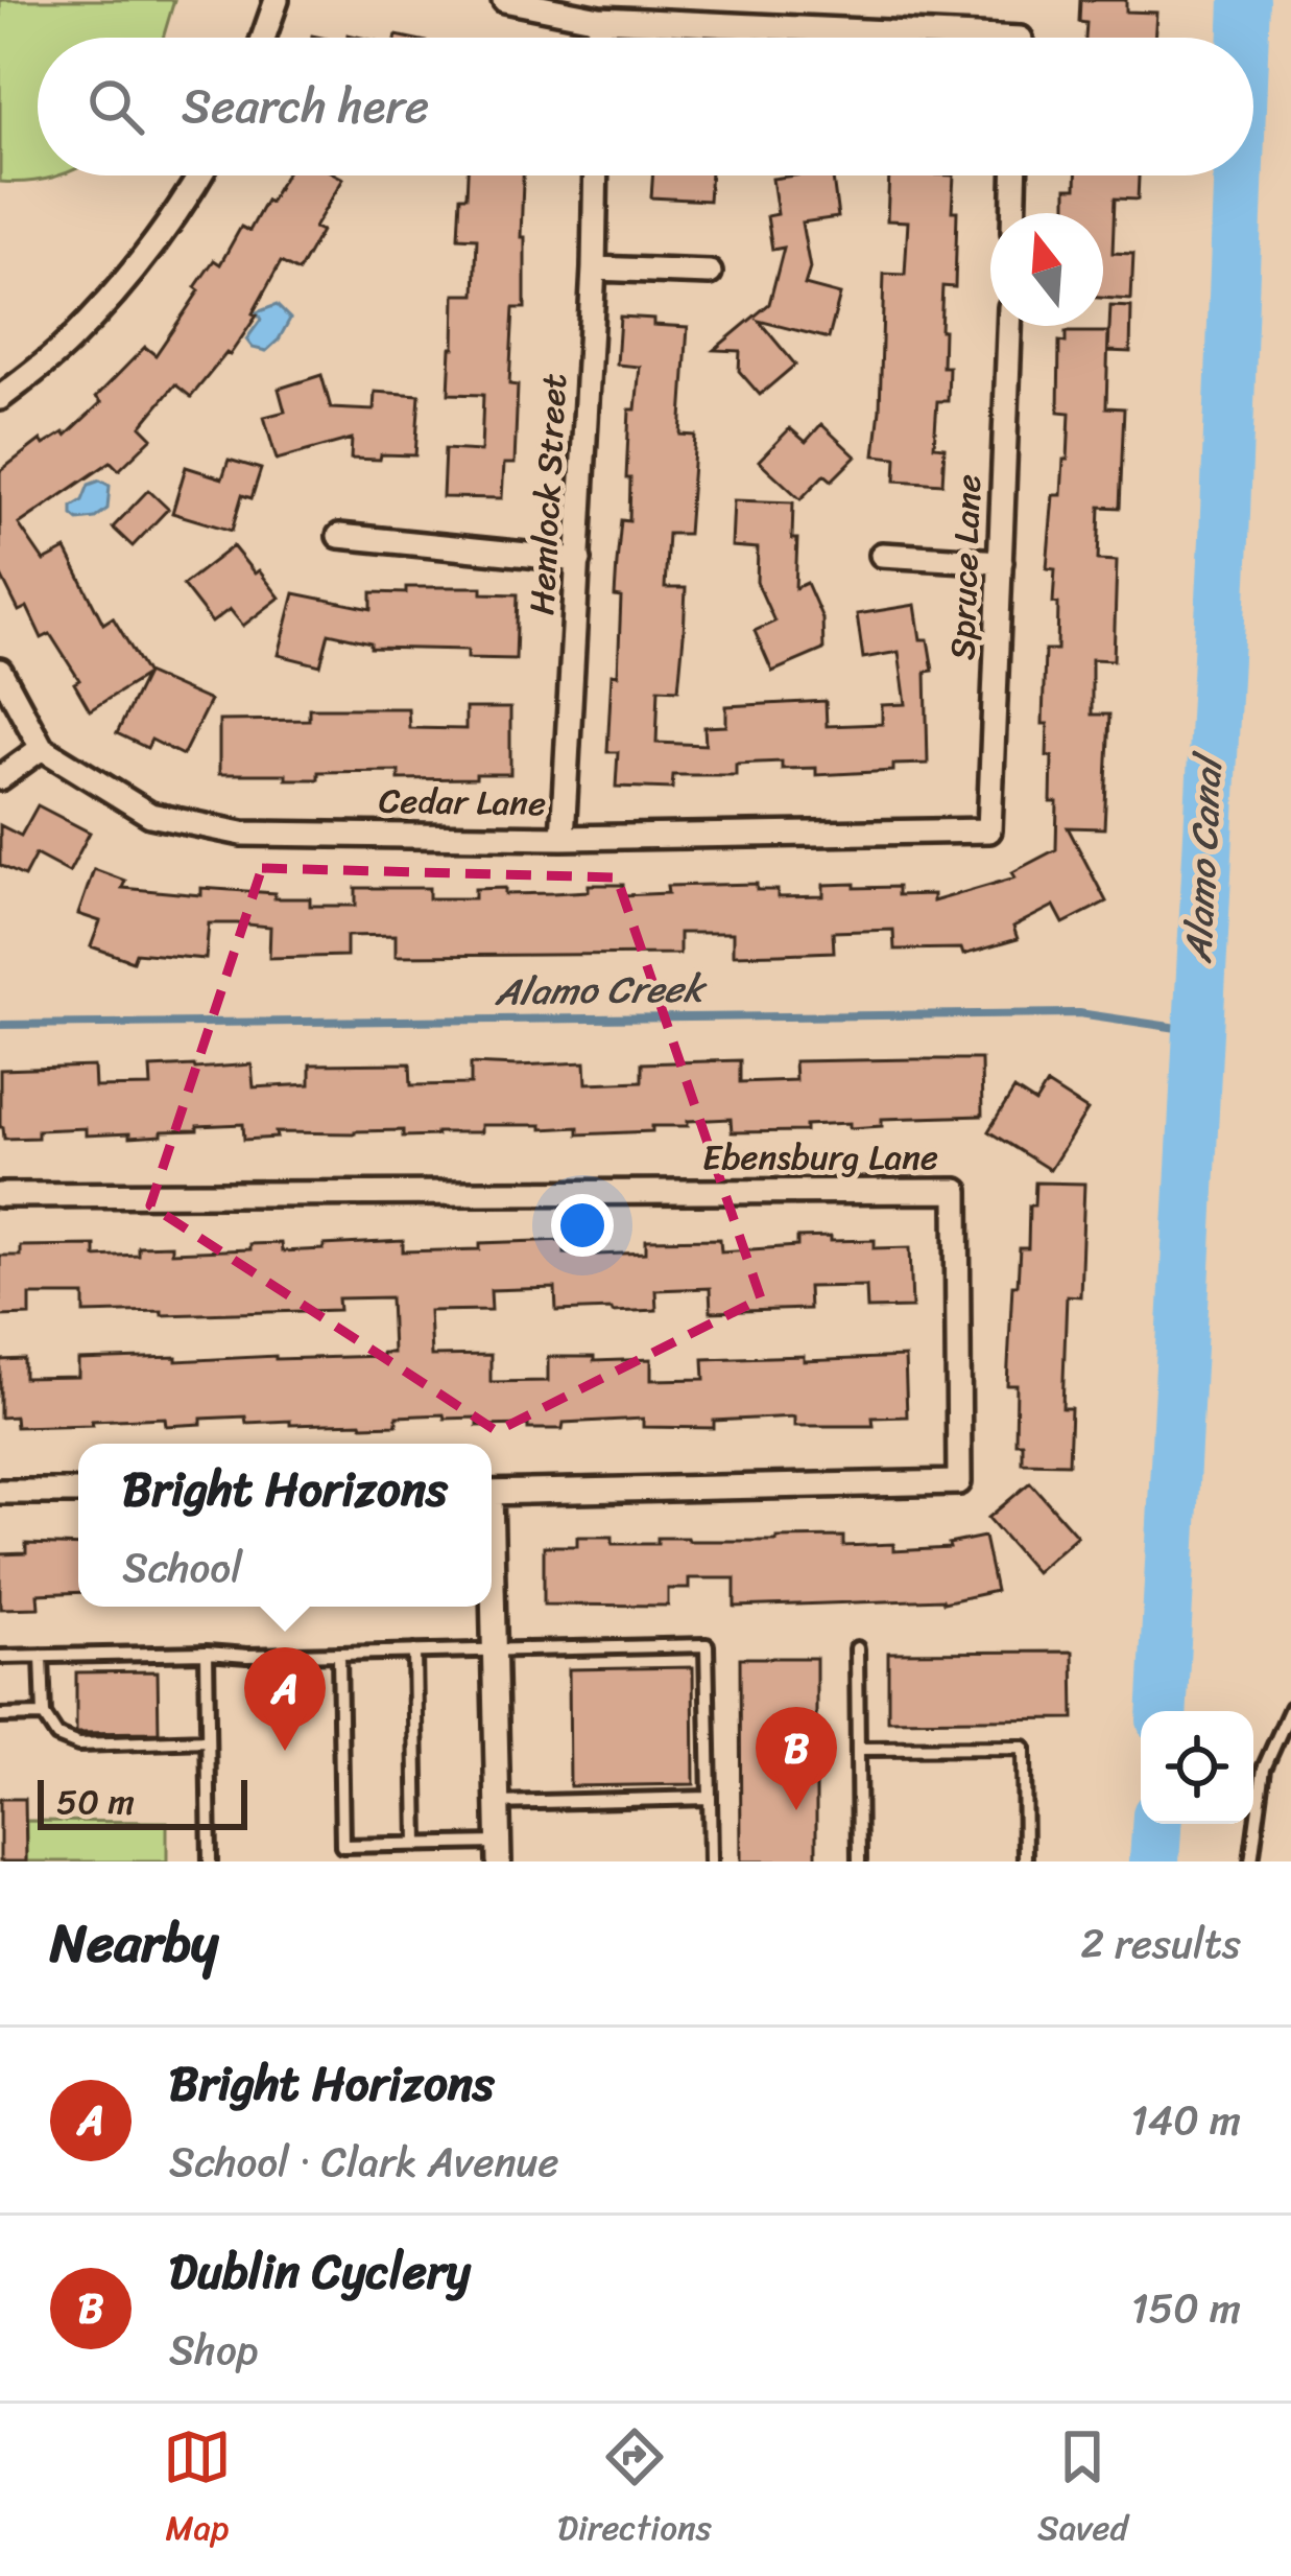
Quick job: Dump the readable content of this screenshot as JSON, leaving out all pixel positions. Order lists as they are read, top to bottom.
{
  "streets": {
    "street": [
      "Hemlock Street",
      "Spruce Lane",
      "Cedar Lane",
      "Ebensburg Lane"
    ]
  },
  "crossings": [
    ["Hemlock Street", "Cedar Lane"],
    ["Spruce Lane", "Cedar Lane"]
  ],
  "water": ["Alamo Canal", "Alamo Creek"],
  "scale_bar": "50 m",
  "north": "top",
  "page": {
    "search": "Search here",
    "popup": ["Bright Horizons", "School"],
    "pins": ["A", "B"],
    "scale": "50 m",
    "heading": ["Nearby", "2 results"],
    "list": [
      {
        "mark": "A",
        "name": "Bright Horizons",
        "note": "School · Clark Avenue",
        "value": "140 m"
      },
      {
        "mark": "B",
        "name": "Dublin Cyclery",
        "note": "Shop",
        "value": "150 m"
      }
    ],
    "nav": ["Map", "Directions", "Saved"]
  }
}
